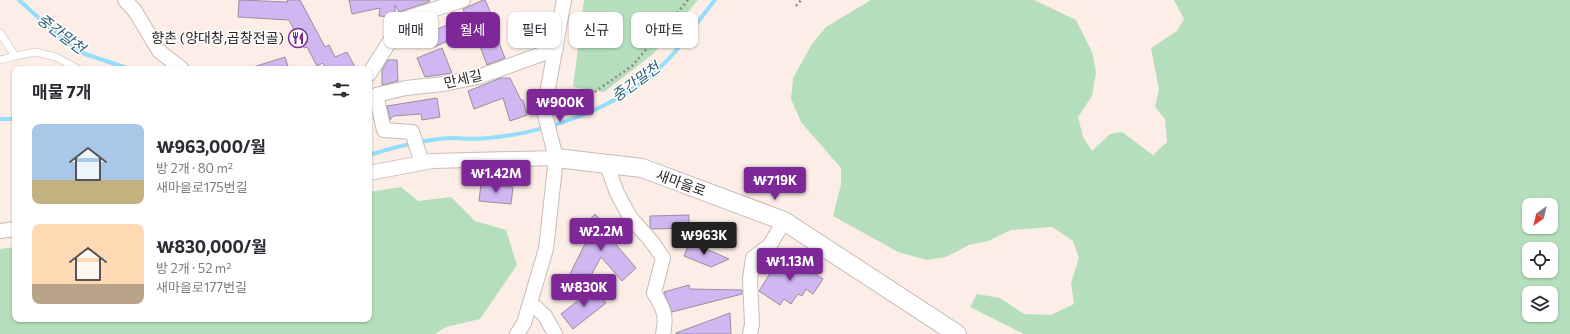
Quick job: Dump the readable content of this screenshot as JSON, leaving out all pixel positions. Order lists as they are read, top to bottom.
{
  "streets": {
    "street": ["만세길", "새마을로"]
  },
  "water": ["중간말천"],
  "places": {
    "restaurant": ["향촌 (양대창,곱창전골)"]
  },
  "north": "bottom left",
  "page": {
    "chip": [
      "매매",
      "월세",
      "필터",
      "신규",
      "아파트"
    ],
    "heading": "매물 7개",
    "price": [
      "₩900K",
      "₩1.42M",
      "₩719K",
      "₩2.2M",
      "₩963K",
      "₩1.13M",
      "₩830K"
    ],
    "list": [
      {
        "name": "₩963,000/월",
        "note": "방 2개 · 80 m² · 새마을로175번길"
      },
      {
        "name": "₩830,000/월",
        "note": "방 2개 · 52 m² · 새마을로177번길"
      }
    ]
  }
}
